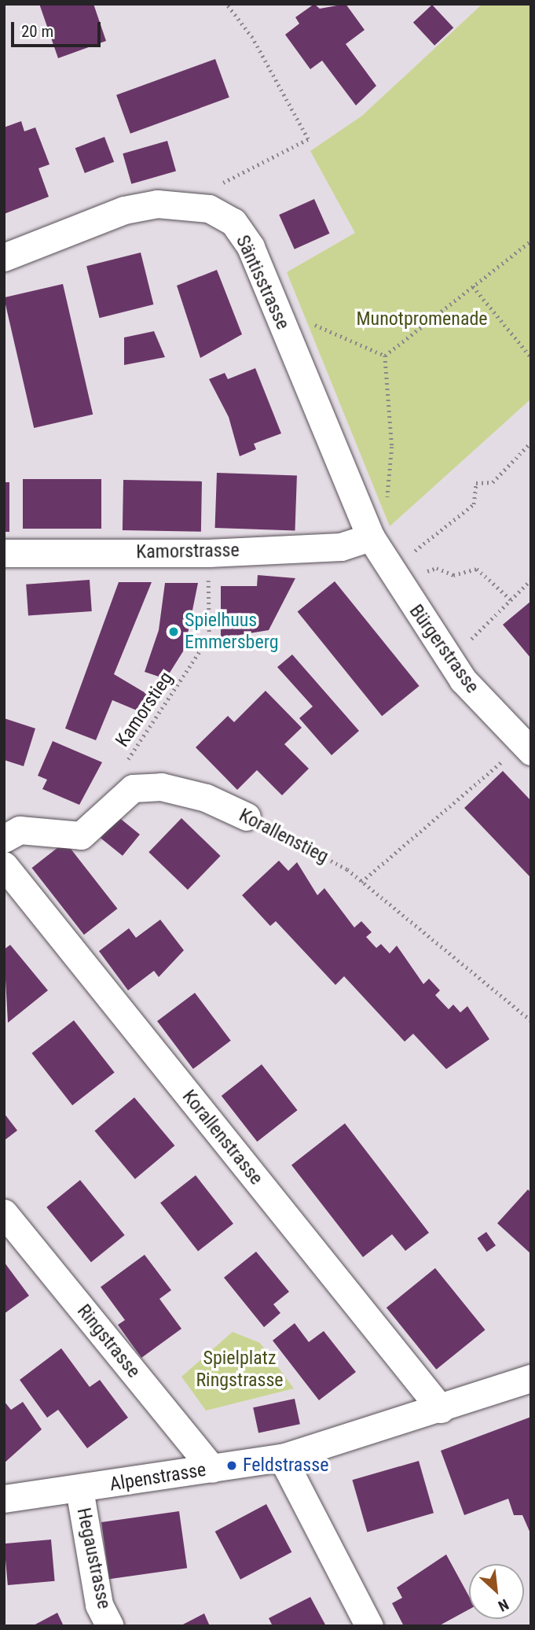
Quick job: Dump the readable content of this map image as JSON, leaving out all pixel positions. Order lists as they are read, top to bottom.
{
  "streets": {
    "street": [
      "Säntisstrasse",
      "Kamorstrasse",
      "Bürgerstrasse",
      "Korallenstieg",
      "Korallenstrasse",
      "Ringstrasse",
      "Alpenstrasse",
      "Hegaustrasse"
    ],
    "path": ["Kamorstieg"]
  },
  "crossings": [
    ["Säntisstrasse", "Kamorstrasse"],
    ["Säntisstrasse", "Bürgerstrasse"],
    ["Kamorstrasse", "Bürgerstrasse"],
    ["Kamorstrasse", "Kamorstieg"],
    ["Kamorstieg", "Korallenstieg"],
    ["Korallenstrasse", "Alpenstrasse"],
    ["Ringstrasse", "Alpenstrasse"],
    ["Alpenstrasse", "Hegaustrasse"]
  ],
  "parks": ["Munotpromenade", "Spielplatz Ringstrasse"],
  "places": ["Spielhuus Emmersberg", "Feldstrasse"],
  "scale_bar": "20 m",
  "north": "bottom right"
}
